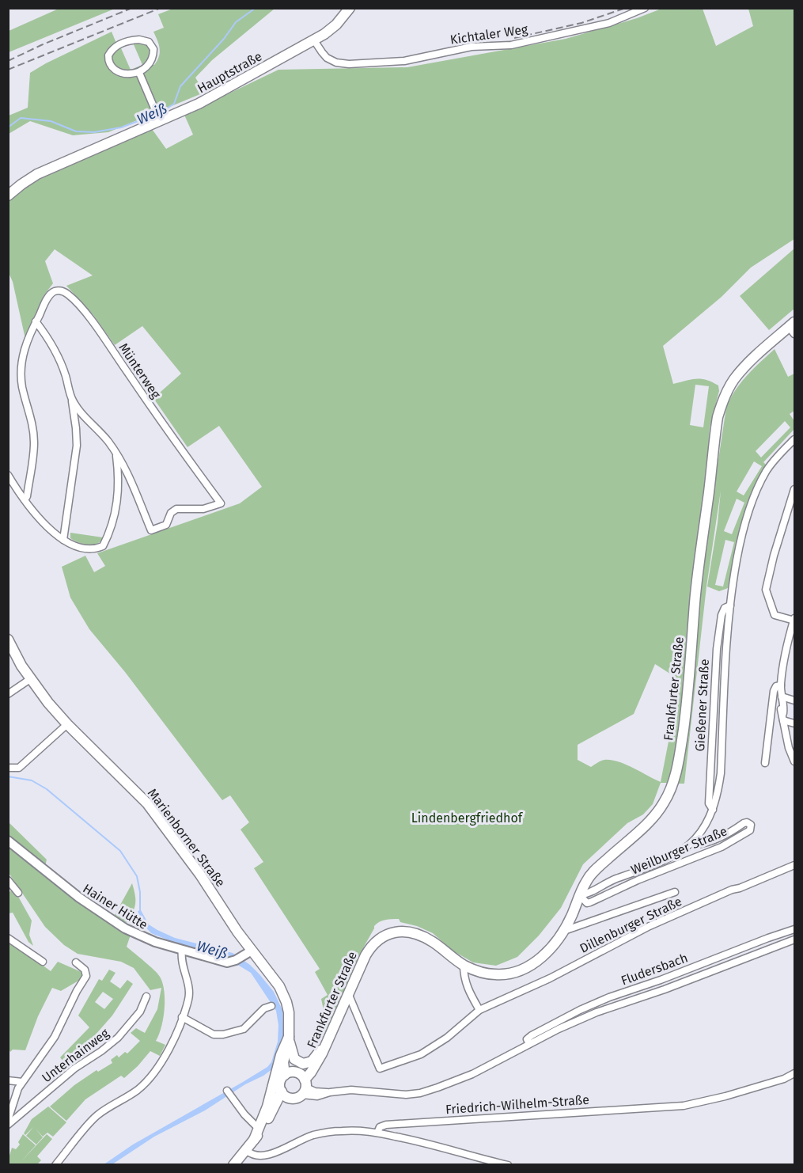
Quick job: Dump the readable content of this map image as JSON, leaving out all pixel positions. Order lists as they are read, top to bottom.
{
  "streets": {
    "main road": ["Hauptstraße", "Frankfurter Straße", "Marienborner Straße"],
    "street": [
      "Kichtaler Weg",
      "Münterweg",
      "Gießener Straße",
      "Weilburger Straße",
      "Hainer Hütte",
      "Dillenburger Straße",
      "Fludersbach",
      "Unterhainweg",
      "Friedrich-Wilhelm-Straße"
    ]
  },
  "crossings": [
    ["Kichtaler Weg", "Hauptstraße"],
    ["Frankfurter Straße", "Gießener Straße"],
    ["Frankfurter Straße", "Marienborner Straße"],
    ["Frankfurter Straße", "Weilburger Straße"],
    ["Frankfurter Straße", "Dillenburger Straße"],
    ["Frankfurter Straße", "Fludersbach"],
    ["Gießener Straße", "Weilburger Straße"],
    ["Marienborner Straße", "Hainer Hütte"],
    ["Marienborner Straße", "Fludersbach"]
  ],
  "water": ["Weiß"],
  "parks": ["Lindenbergfriedhof"]
}
